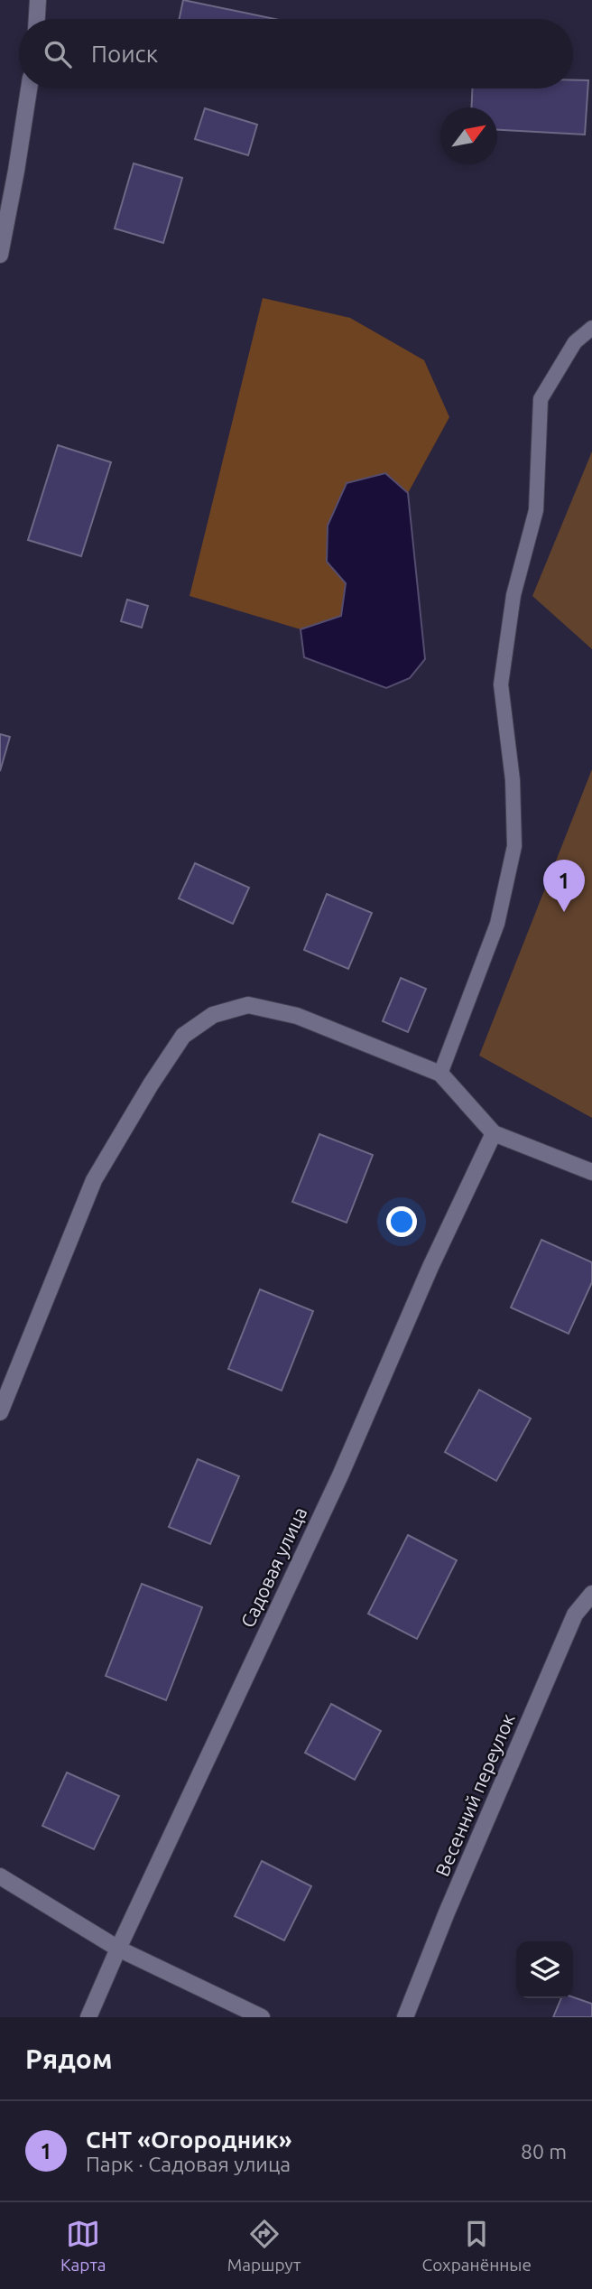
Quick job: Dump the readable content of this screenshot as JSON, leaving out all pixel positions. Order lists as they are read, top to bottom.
{
  "streets": {
    "street": ["Садовая улица", "Весенний переулок"]
  },
  "north": "top right",
  "page": {
    "search": "Поиск",
    "pins": "1",
    "heading": "Рядом",
    "list": [
      {
        "mark": "1",
        "name": "СНТ «Огородник»",
        "note": "Парк · Садовая улица",
        "value": "80 m"
      }
    ],
    "nav": ["Карта", "Маршрут", "Сохранённые"]
  }
}
